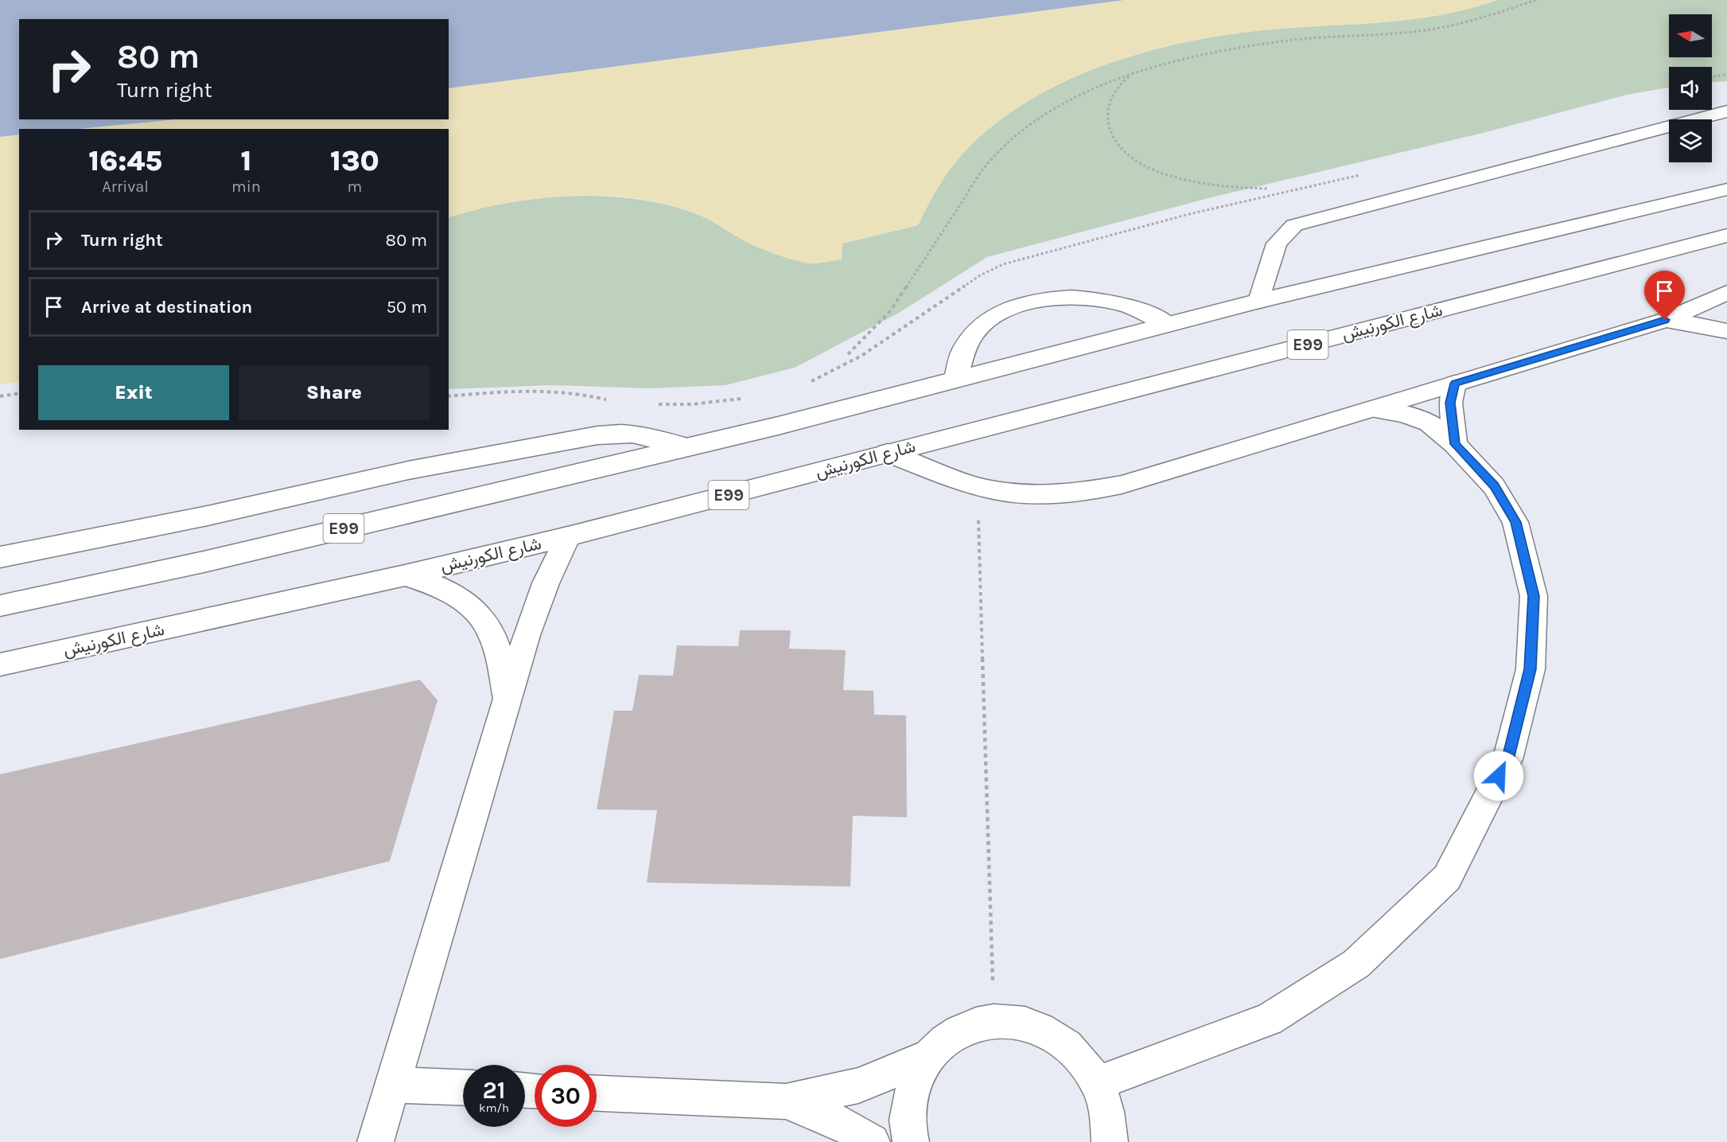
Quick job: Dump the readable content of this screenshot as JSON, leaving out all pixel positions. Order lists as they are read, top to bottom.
{
  "streets": {
    "main road": ["شارع الكورنيش", "E99"]
  },
  "north": "left",
  "page": {
    "turn": ["80 m", "Turn right"],
    "eta": [
      "16:45",
      "Arrival",
      "1",
      "min",
      "130",
      "m"
    ],
    "list": [
      {
        "name": "Turn right",
        "value": "80 m"
      },
      {
        "name": "Arrive at destination",
        "value": "50 m"
      }
    ],
    "buttons": ["Exit", "Share"],
    "speed": "21 km/h",
    "limit": "30"
  }
}
